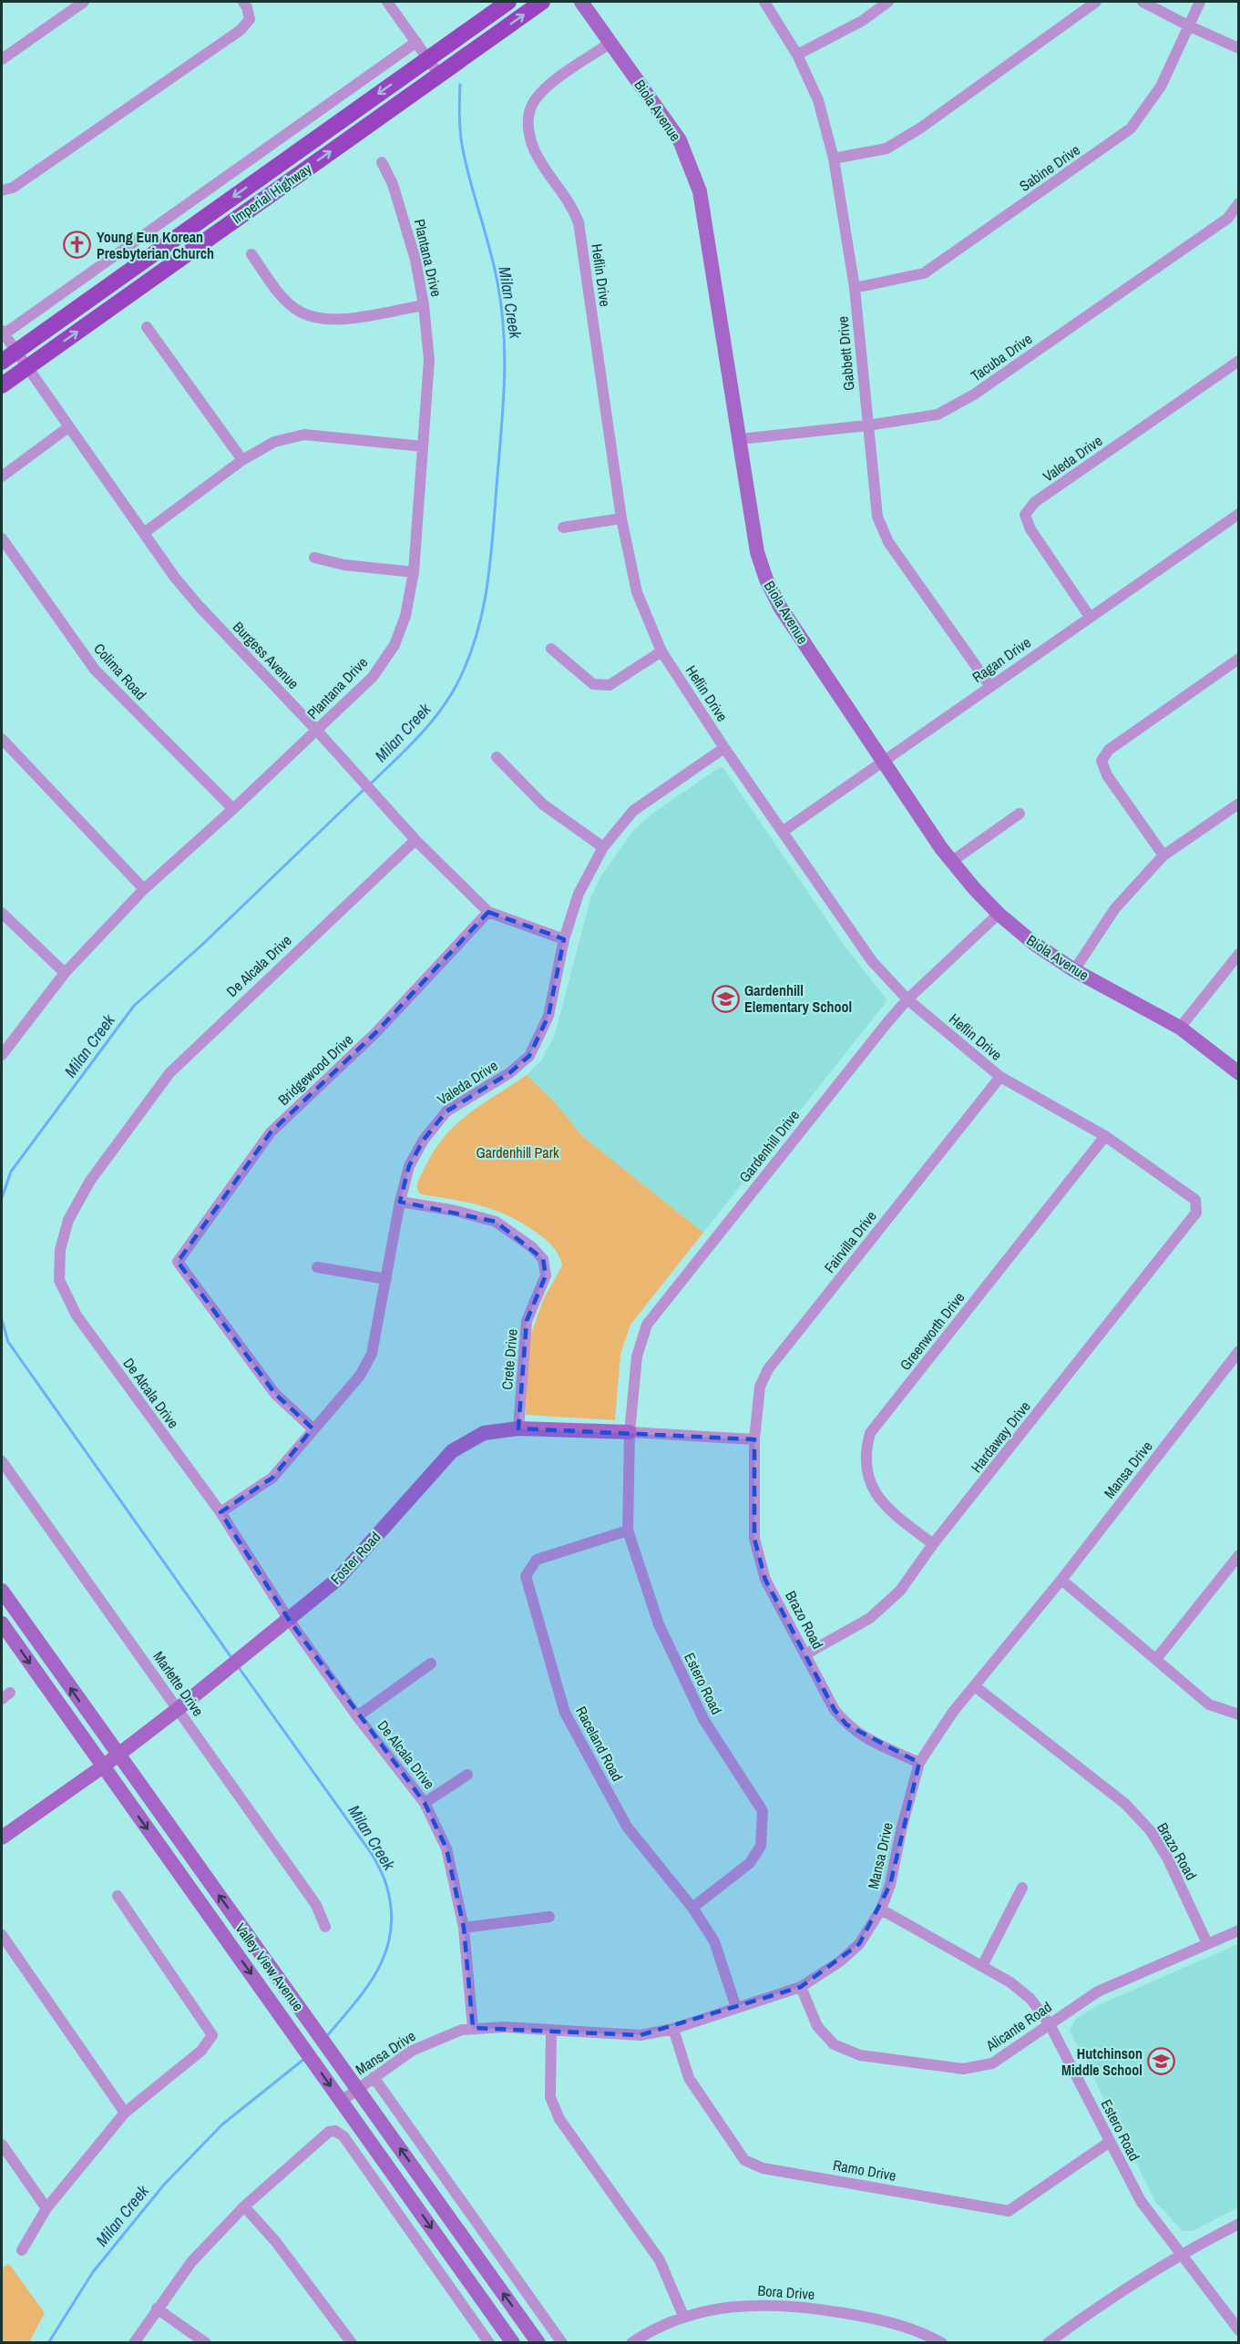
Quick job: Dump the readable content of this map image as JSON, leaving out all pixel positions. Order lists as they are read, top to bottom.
{
  "streets": {
    "main road": ["Imperial Highway"],
    "street": [
      "Biola Avenue",
      "Sabine Drive",
      "Plantana Drive",
      "Heflin Drive",
      "Gabbett Drive",
      "Tacuba Drive",
      "Valeda Drive",
      "Burgess Avenue",
      "Ragan Drive",
      "Colima Road",
      "De Alcala Drive",
      "Bridgewood Drive",
      "Gardenhill Drive",
      "Fairvilla Drive",
      "Greenworth Drive",
      "Crete Drive",
      "Hardaway Drive",
      "Mansa Drive",
      "Foster Road",
      "Brazo Road",
      "Marlette Drive",
      "Estero Road",
      "Raceland Road",
      "Valley View Avenue",
      "Alicante Road",
      "Ramo Drive",
      "Bora Drive"
    ]
  },
  "crossings": [
    ["Biola Avenue", "Heflin Drive"],
    ["Biola Avenue", "Tacuba Drive"],
    ["Biola Avenue", "Ragan Drive"],
    ["Biola Avenue", "Gardenhill Drive"],
    ["Sabine Drive", "Gabbett Drive"],
    ["Imperial Highway", "Burgess Avenue"],
    ["Plantana Drive", "Burgess Avenue"],
    ["Plantana Drive", "Colima Road"],
    ["Heflin Drive", "Valeda Drive"],
    ["Heflin Drive", "Ragan Drive"],
    ["Heflin Drive", "Gardenhill Drive"],
    ["Heflin Drive", "Fairvilla Drive"],
    ["Heflin Drive", "Greenworth Drive"],
    ["Heflin Drive", "Hardaway Drive"],
    ["Gabbett Drive", "Tacuba Drive"],
    ["Gabbett Drive", "Ragan Drive"],
    ["Valeda Drive", "Burgess Avenue"],
    ["Valeda Drive", "Ragan Drive"],
    ["Valeda Drive", "De Alcala Drive"],
    ["Valeda Drive", "Bridgewood Drive"],
    ["Valeda Drive", "Crete Drive"],
    ["Burgess Avenue", "De Alcala Drive"],
    ["Burgess Avenue", "Bridgewood Drive"],
    ["De Alcala Drive", "Mansa Drive"],
    ["De Alcala Drive", "Foster Road"],
    ["Gardenhill Drive", "Foster Road"],
    ["Gardenhill Drive", "Estero Road"],
    ["Fairvilla Drive", "Foster Road"],
    ["Fairvilla Drive", "Brazo Road"],
    ["Greenworth Drive", "Hardaway Drive"],
    ["Crete Drive", "Foster Road"],
    ["Hardaway Drive", "Brazo Road"],
    ["Mansa Drive", "Brazo Road"],
    ["Mansa Drive", "Estero Road"],
    ["Mansa Drive", "Raceland Road"],
    ["Mansa Drive", "Valley View Avenue"],
    ["Mansa Drive", "Alicante Road"],
    ["Mansa Drive", "Ramo Drive"],
    ["Foster Road", "Brazo Road"],
    ["Foster Road", "Marlette Drive"],
    ["Foster Road", "Estero Road"],
    ["Foster Road", "Valley View Avenue"],
    ["Brazo Road", "Alicante Road"],
    ["Estero Road", "Raceland Road"],
    ["Estero Road", "Alicante Road"],
    ["Estero Road", "Ramo Drive"]
  ],
  "water": ["Milan Creek"],
  "parks": ["Gardenhill Park"],
  "places": {
    "church": ["Young Eun Korean Presbyterian Church"],
    "school or university": ["Gardenhill Elementary School", "Hutchinson Middle School"]
  }
}
